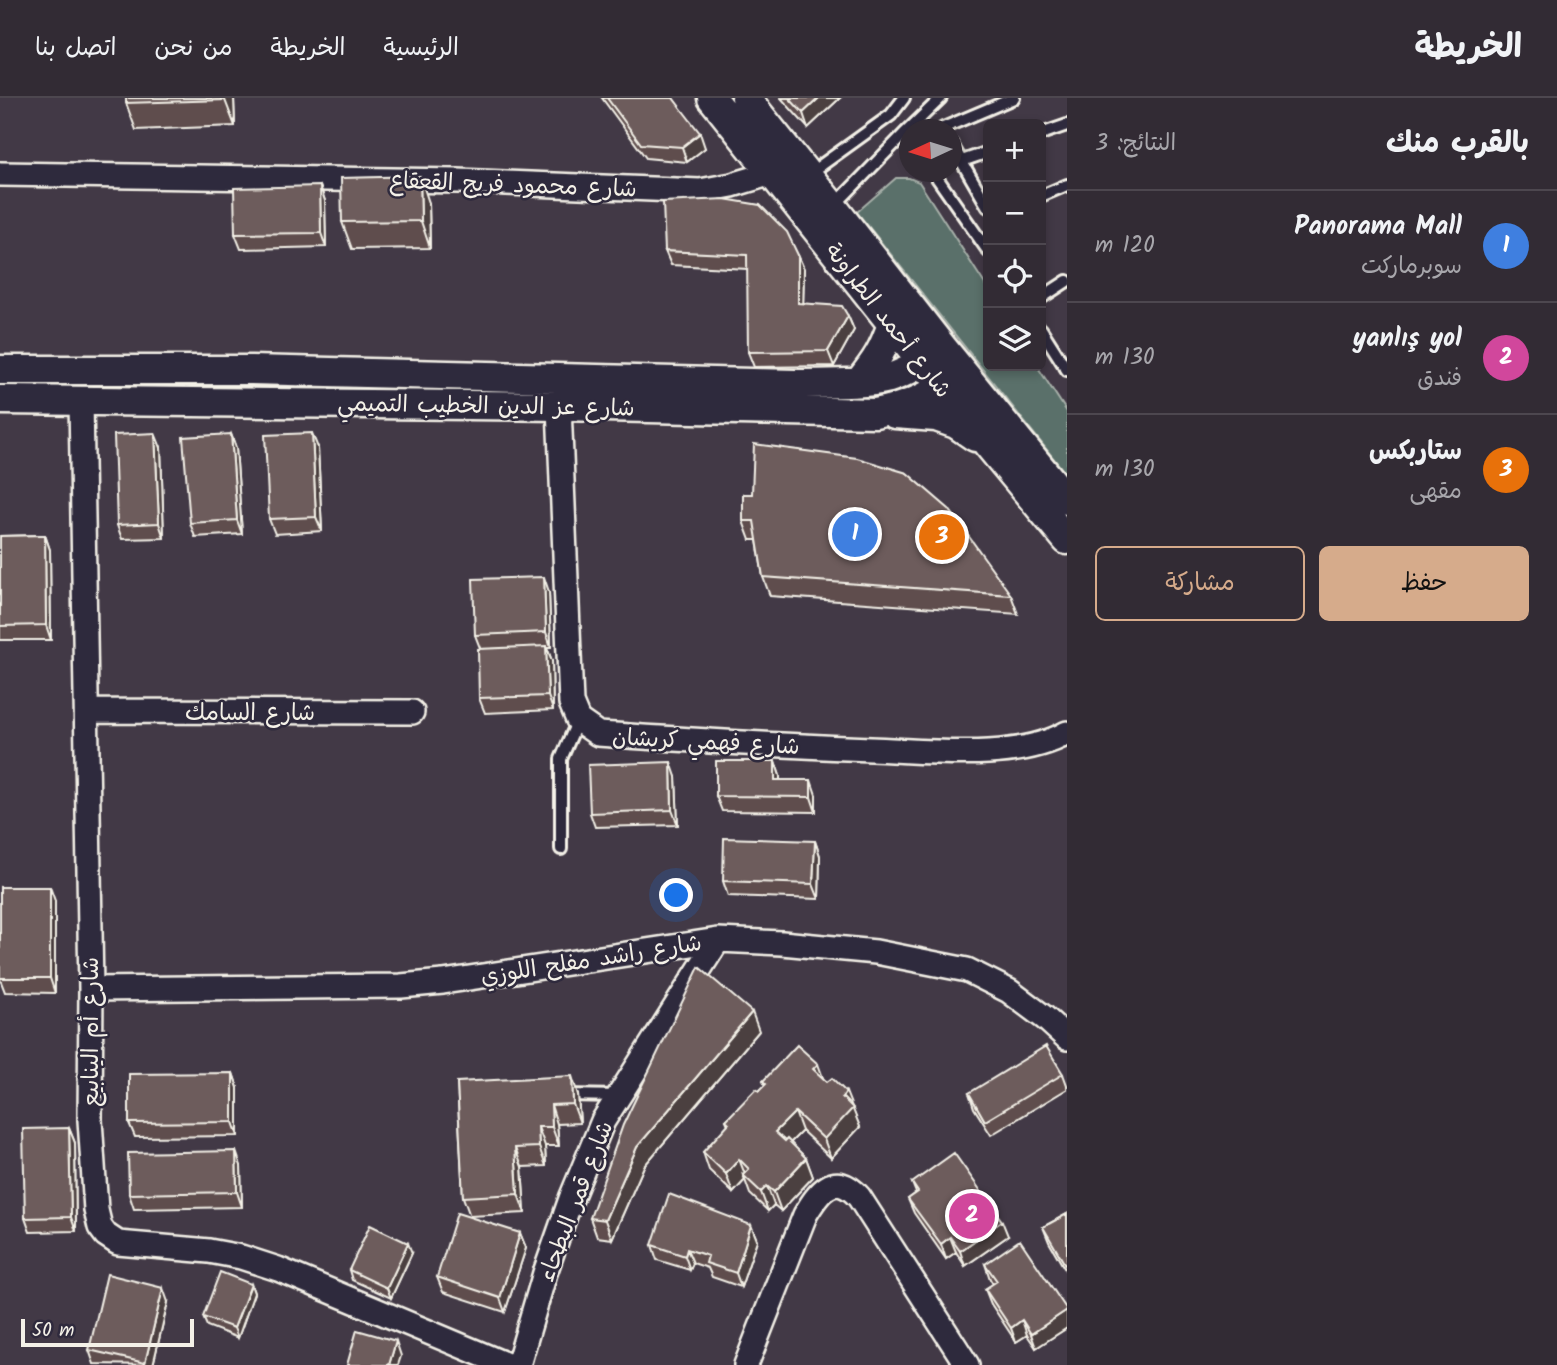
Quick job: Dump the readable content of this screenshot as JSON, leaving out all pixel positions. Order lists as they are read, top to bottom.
{
  "streets": {
    "street": [
      "شارع محمود فريج القعقاع",
      "شارع أحمد الطراونة",
      "شارع عز الدين الخطيب التميمي",
      "شارع السامك",
      "شارع فهمي كريشان",
      "شارع راشد مفلح اللوزي",
      "شارع أم الينابيع",
      "شارع قمر البطحاء"
    ]
  },
  "crossings": [
    ["شارع محمود فريج القعقاع", "شارع أحمد الطراونة"],
    ["شارع أحمد الطراونة", "شارع عز الدين الخطيب التميمي"],
    ["شارع عز الدين الخطيب التميمي", "شارع أم الينابيع"],
    ["شارع السامك", "شارع أم الينابيع"],
    ["شارع راشد مفلح اللوزي", "شارع أم الينابيع"],
    ["شارع راشد مفلح اللوزي", "شارع قمر البطحاء"]
  ],
  "scale_bar": "50 m",
  "north": "left",
  "page": {
    "header": "الخريطة",
    "nav": [
      "الرئيسية",
      "الخريطة",
      "من نحن",
      "اتصل بنا"
    ],
    "heading": ["بالقرب منك", "النتائج: 3"],
    "map_buttons": ["+", "−"],
    "list": [
      {
        "mark": "1",
        "name": "Panorama Mall",
        "note": "سوبرماركت",
        "value": "120 m"
      },
      {
        "mark": "2",
        "name": "yanlış yol",
        "note": "فندق",
        "value": "130 m"
      },
      {
        "mark": "3",
        "name": "ستاربكس",
        "note": "مقهى",
        "value": "130 m"
      }
    ],
    "pins": ["1", "3", "2"],
    "buttons": ["حفظ", "مشاركة"],
    "scale": "50 m"
  }
}
